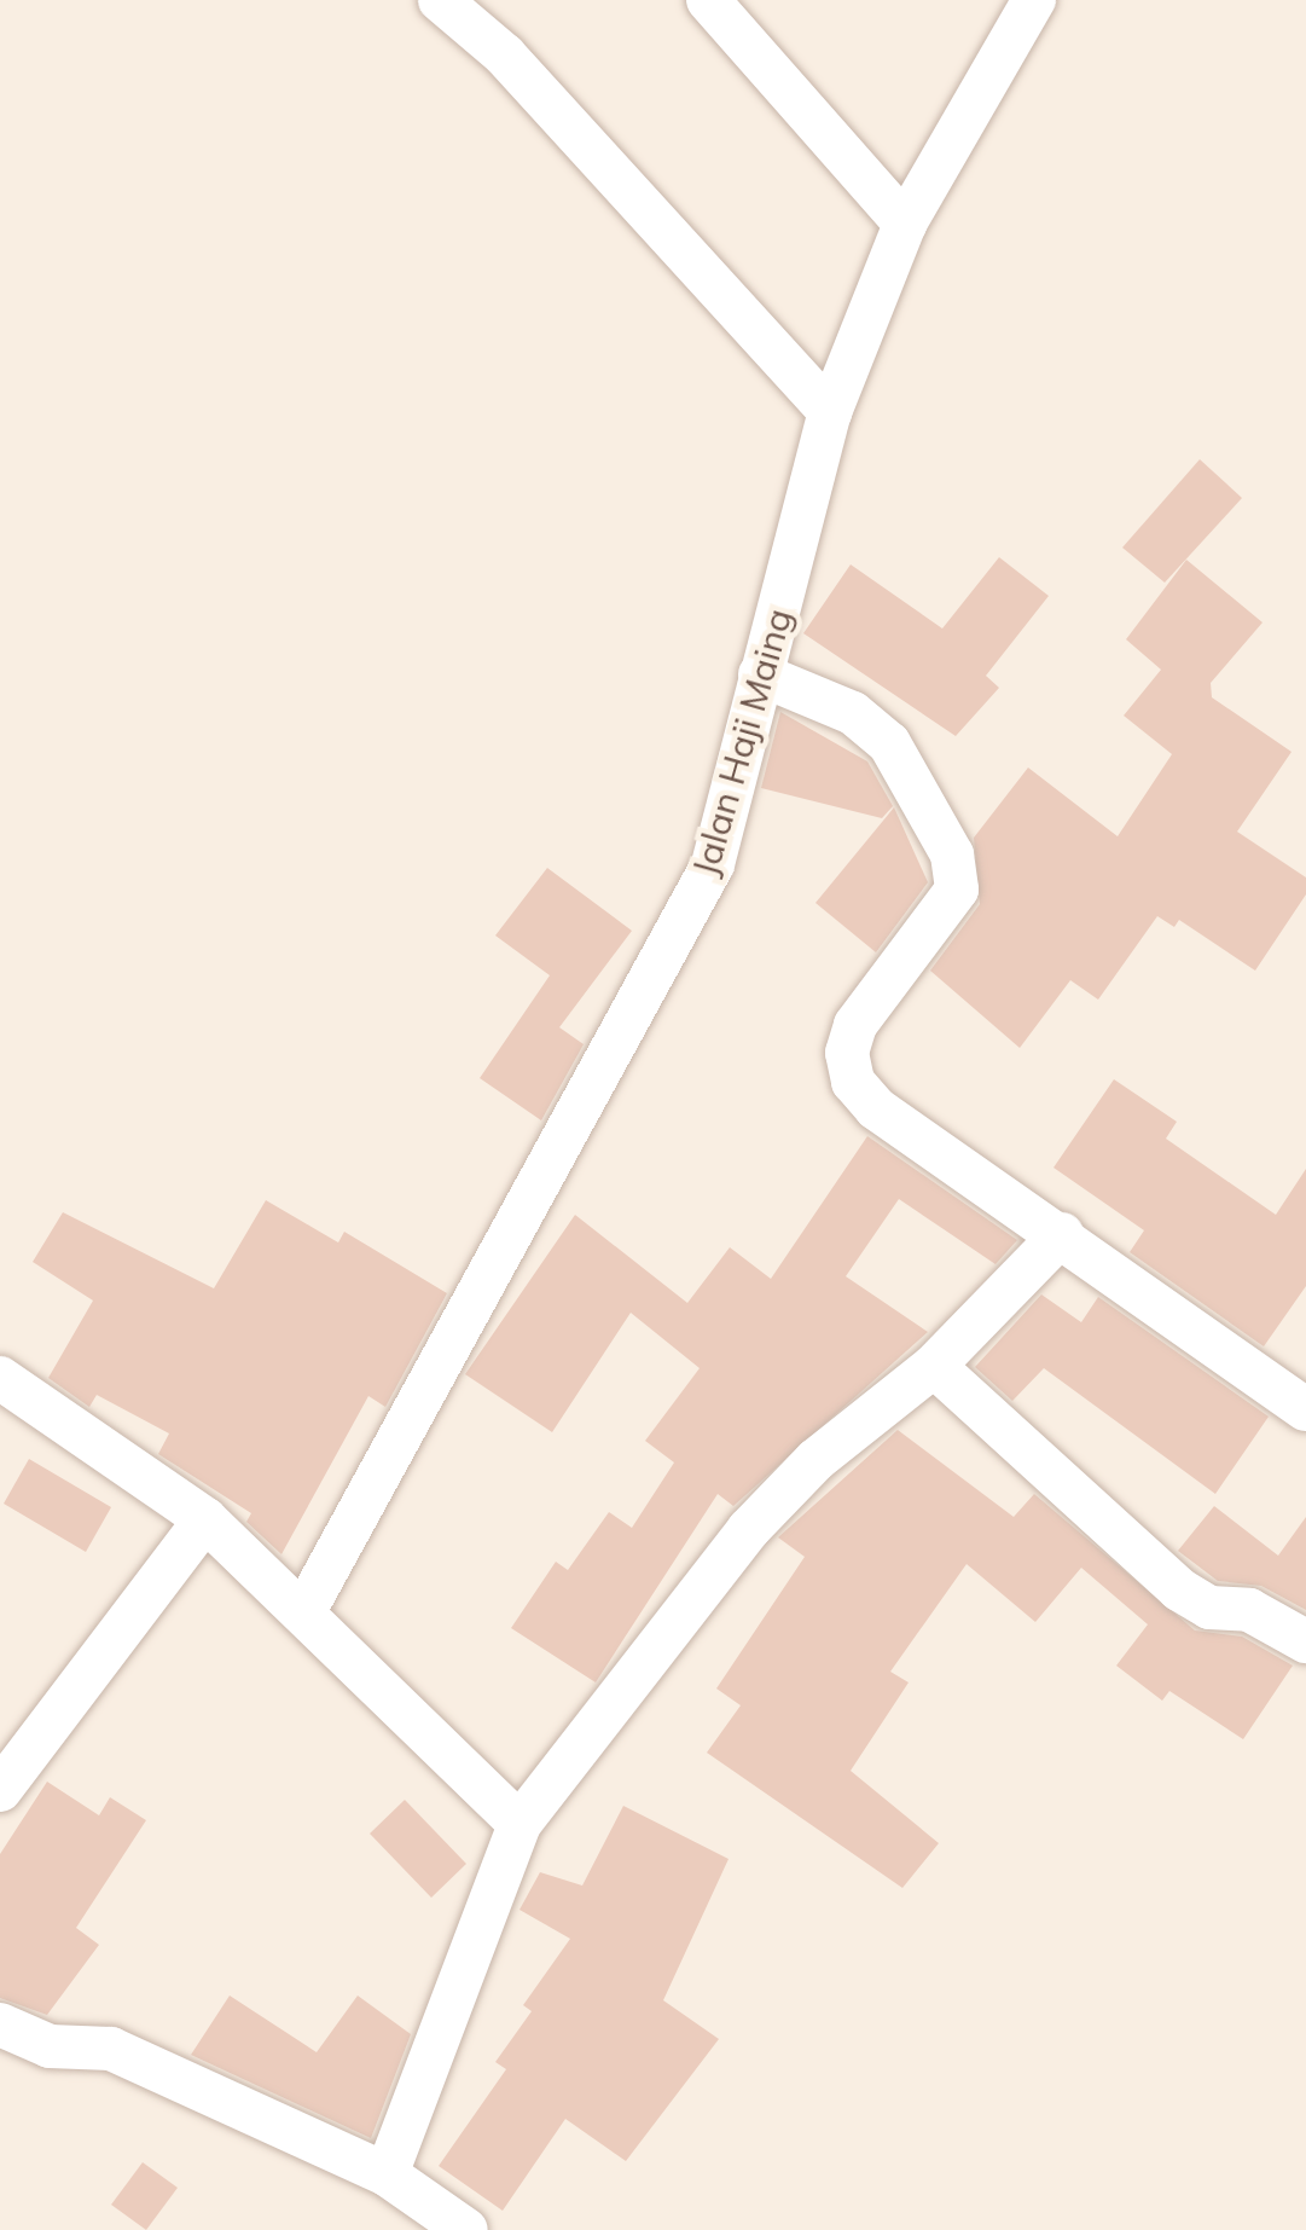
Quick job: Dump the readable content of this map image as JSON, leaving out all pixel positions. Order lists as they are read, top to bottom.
{
  "streets": {
    "street": ["Jalan Haji Maing"]
  }
}
